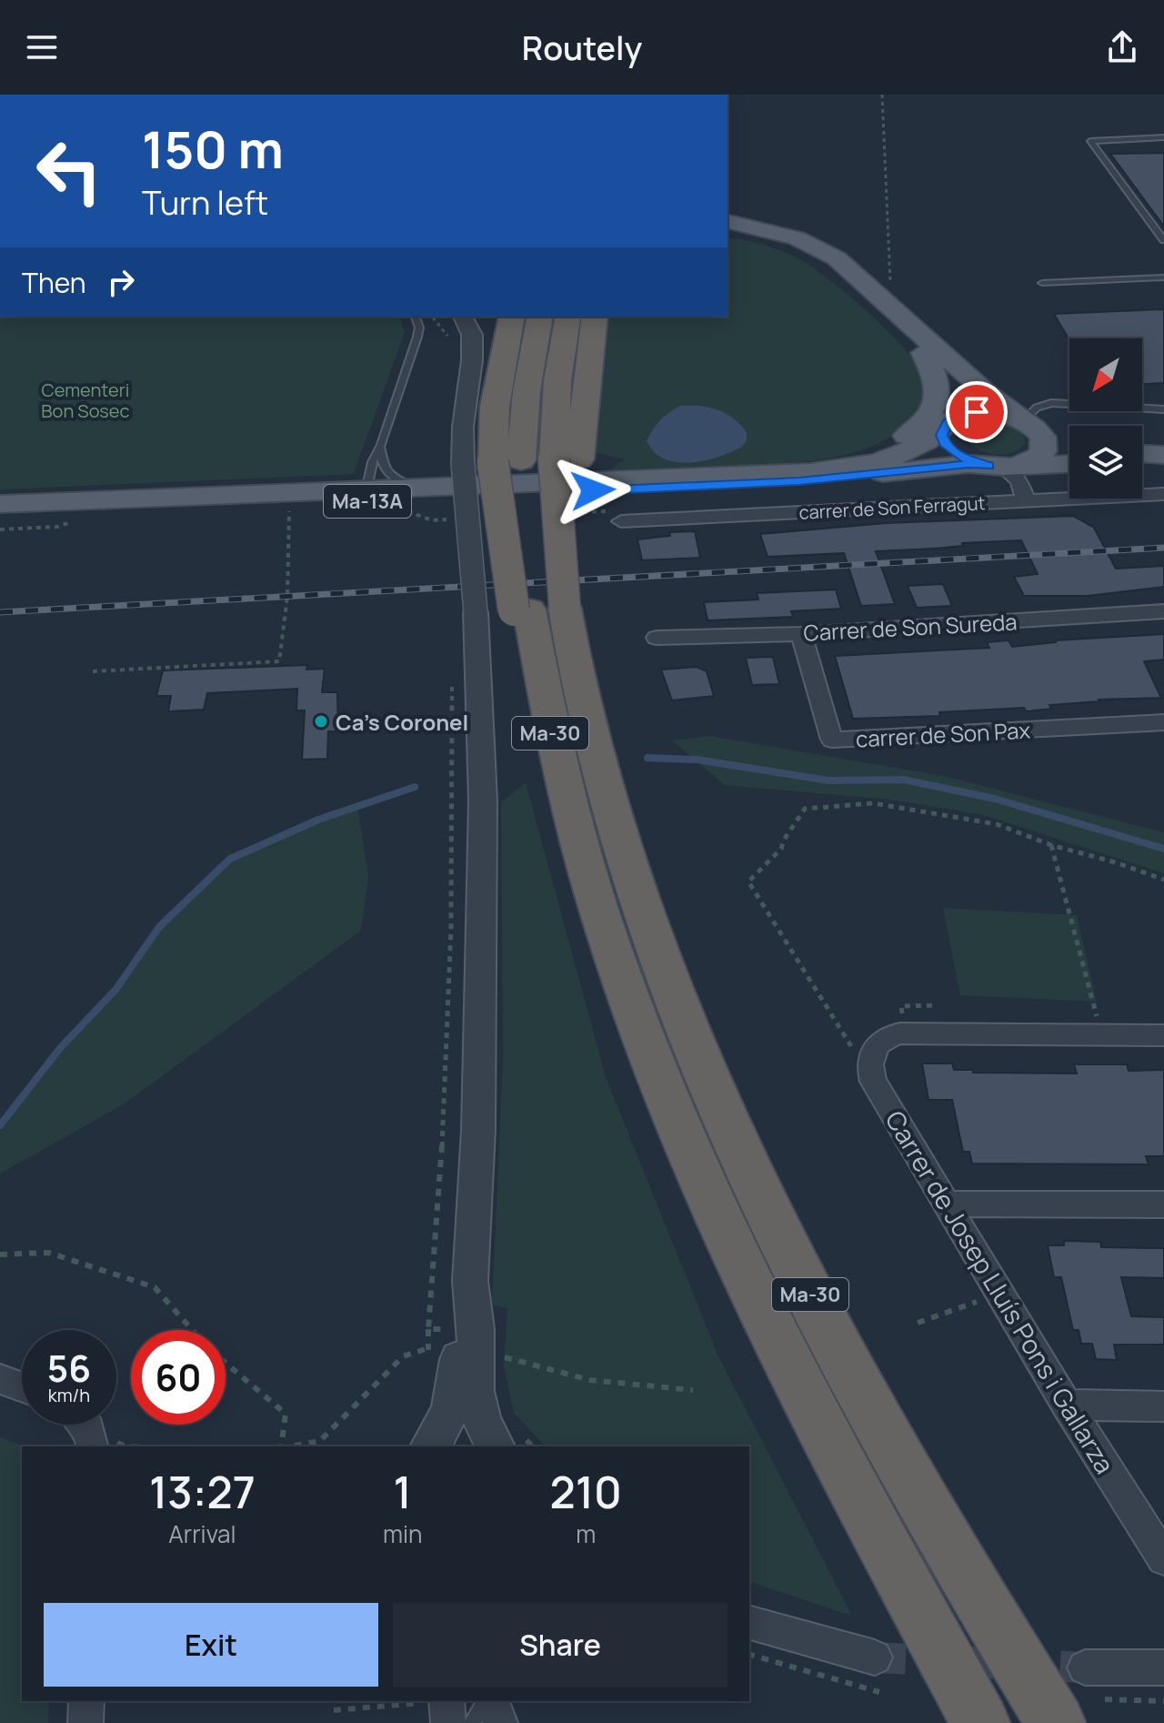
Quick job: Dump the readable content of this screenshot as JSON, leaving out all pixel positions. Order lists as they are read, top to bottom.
{
  "streets": {
    "highway": ["Ma-30"],
    "main road": ["Ma-13A"],
    "street": [
      "carrer de Son Ferragut",
      "Carrer de Son Sureda",
      "carrer de Son Pax",
      "Carrer de Josep Lluís Pons i Gallarza"
    ]
  },
  "crossings": [
    ["Carrer de Son Sureda", "carrer de Son Pax"]
  ],
  "parks": ["Cementeri Bon Sosec"],
  "places": ["Ca's Coronel"],
  "north": "bottom left",
  "page": {
    "header": "Routely",
    "turn": ["150 m", "Turn left"],
    "then": "Then",
    "speed": "56 km/h",
    "limit": "60",
    "eta": [
      "13:27",
      "Arrival",
      "1",
      "min",
      "210",
      "m"
    ],
    "buttons": ["Exit", "Share"]
  }
}
